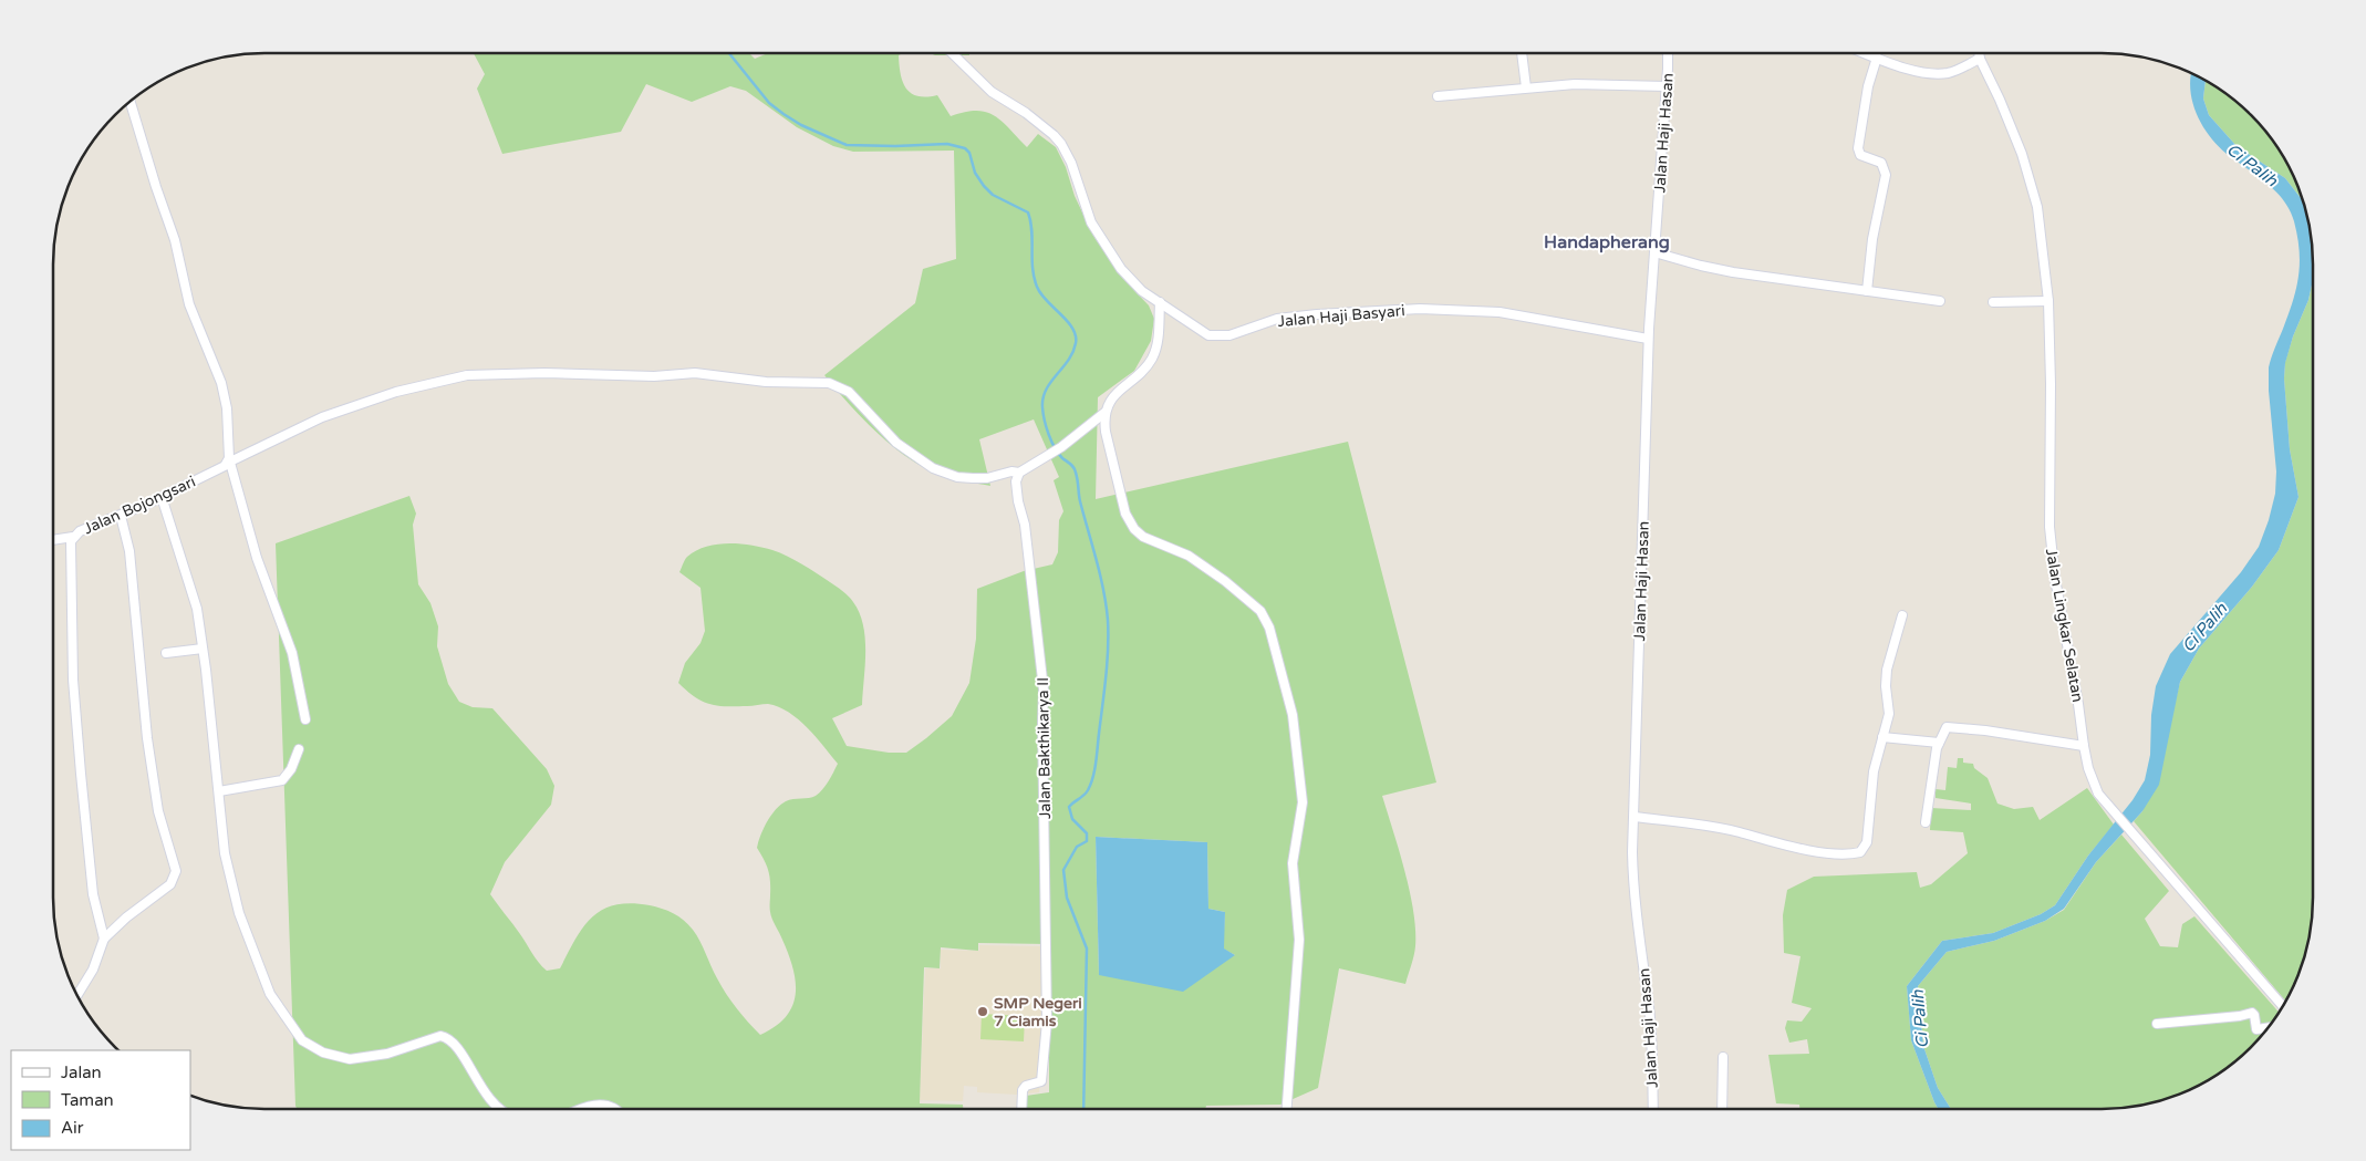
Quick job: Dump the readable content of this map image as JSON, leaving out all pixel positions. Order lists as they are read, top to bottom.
{
  "streets": {
    "street": [
      "Jalan Haji Hasan",
      "Jalan Haji Basyari",
      "Jalan Bojongsari",
      "Jalan Lingkar Selatan",
      "Jalan Bakthikarya II"
    ]
  },
  "crossings": [
    ["Jalan Haji Hasan", "Jalan Haji Basyari"],
    ["Jalan Bojongsari", "Jalan Bakthikarya II"]
  ],
  "districts": ["Handapherang"],
  "water": ["Ci Palih"],
  "places": ["SMP Negeri 7 Ciamis"],
  "legend": ["Jalan", "Taman", "Air"]
}
